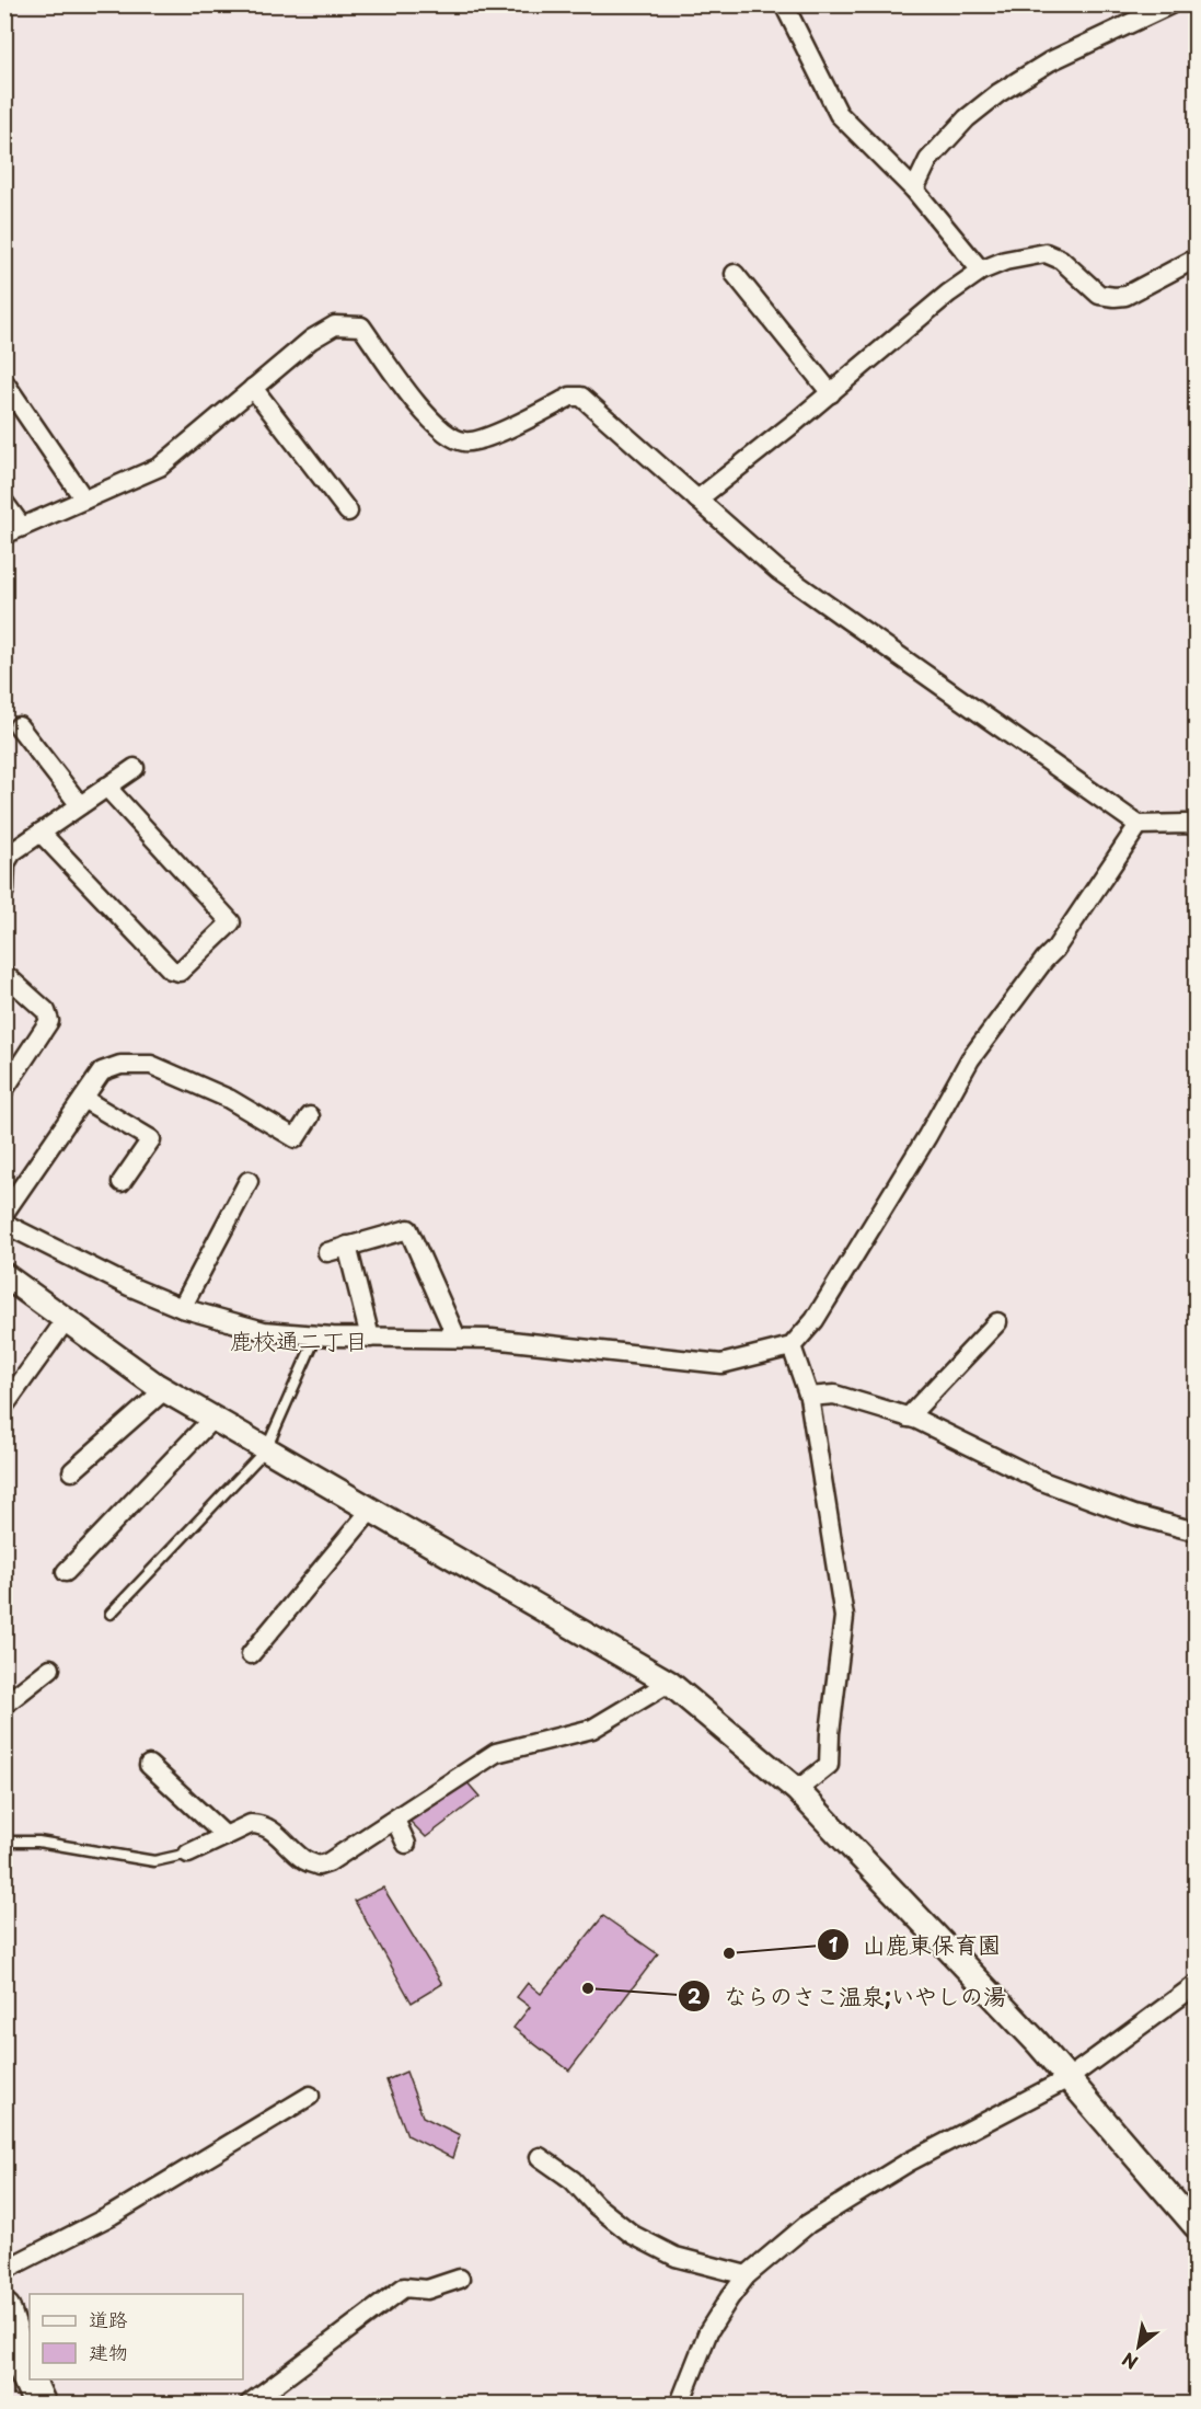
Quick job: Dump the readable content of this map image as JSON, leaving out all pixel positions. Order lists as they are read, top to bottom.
{
  "districts": ["鹿校通二丁目"],
  "places": ["山鹿東保育園", "ならのさこ温泉;いやしの湯"],
  "legend": ["道路", "建物"],
  "north": "bottom left"
}
